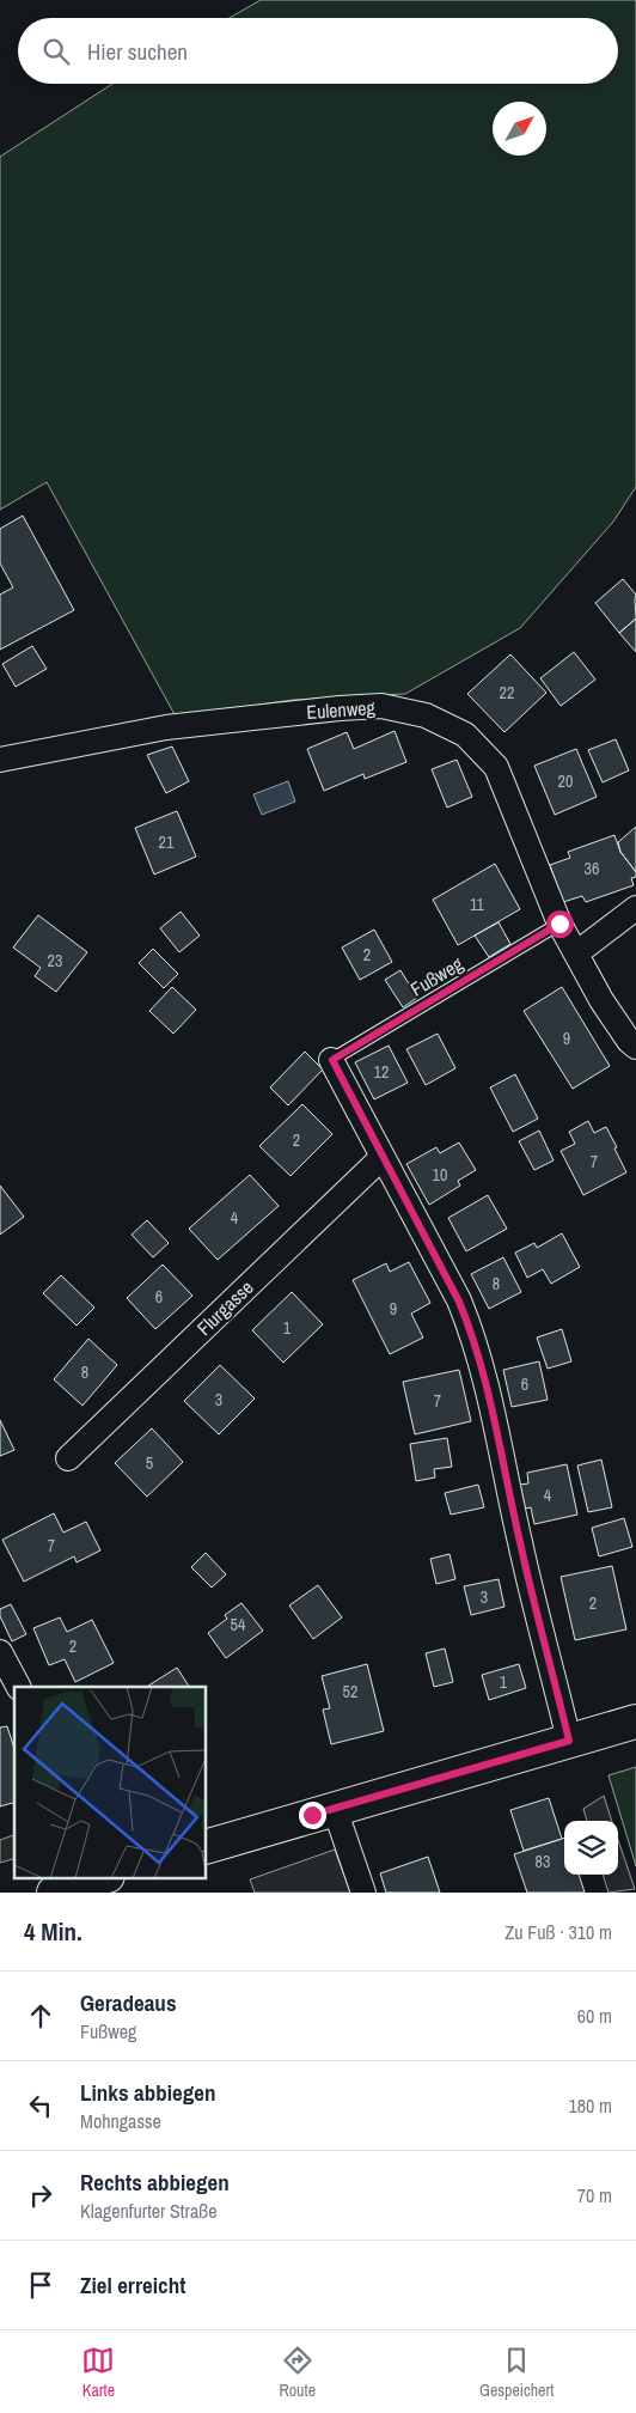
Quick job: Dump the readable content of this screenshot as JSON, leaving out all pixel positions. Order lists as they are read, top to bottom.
{
  "streets": {
    "street": ["Eulenweg", "Flurgasse"],
    "lane": ["Fußweg"]
  },
  "crossings": [
    ["Eulenweg", "Fußweg"]
  ],
  "house_numbers": [
    "22",
    "20",
    "21",
    "36",
    "11",
    "2",
    "23",
    "9",
    "12",
    "2",
    "7",
    "10",
    "4",
    "8",
    "6",
    "9",
    "1",
    "8",
    "6",
    "3",
    "7",
    "5",
    "4",
    "7",
    "3",
    "2",
    "54",
    "2",
    "1",
    "52",
    "83"
  ],
  "north": "top right",
  "page": {
    "search": "Hier suchen",
    "heading": ["4 Min.", "Zu Fuß · 310 m"],
    "list": [
      ["Geradeaus", "Fußweg", "60 m"],
      ["Links abbiegen", "Mohngasse", "180 m"],
      ["Rechts abbiegen", "Klagenfurter Straße", "70 m"],
      "Ziel erreicht"
    ],
    "nav": ["Karte", "Route", "Gespeichert"]
  }
}
